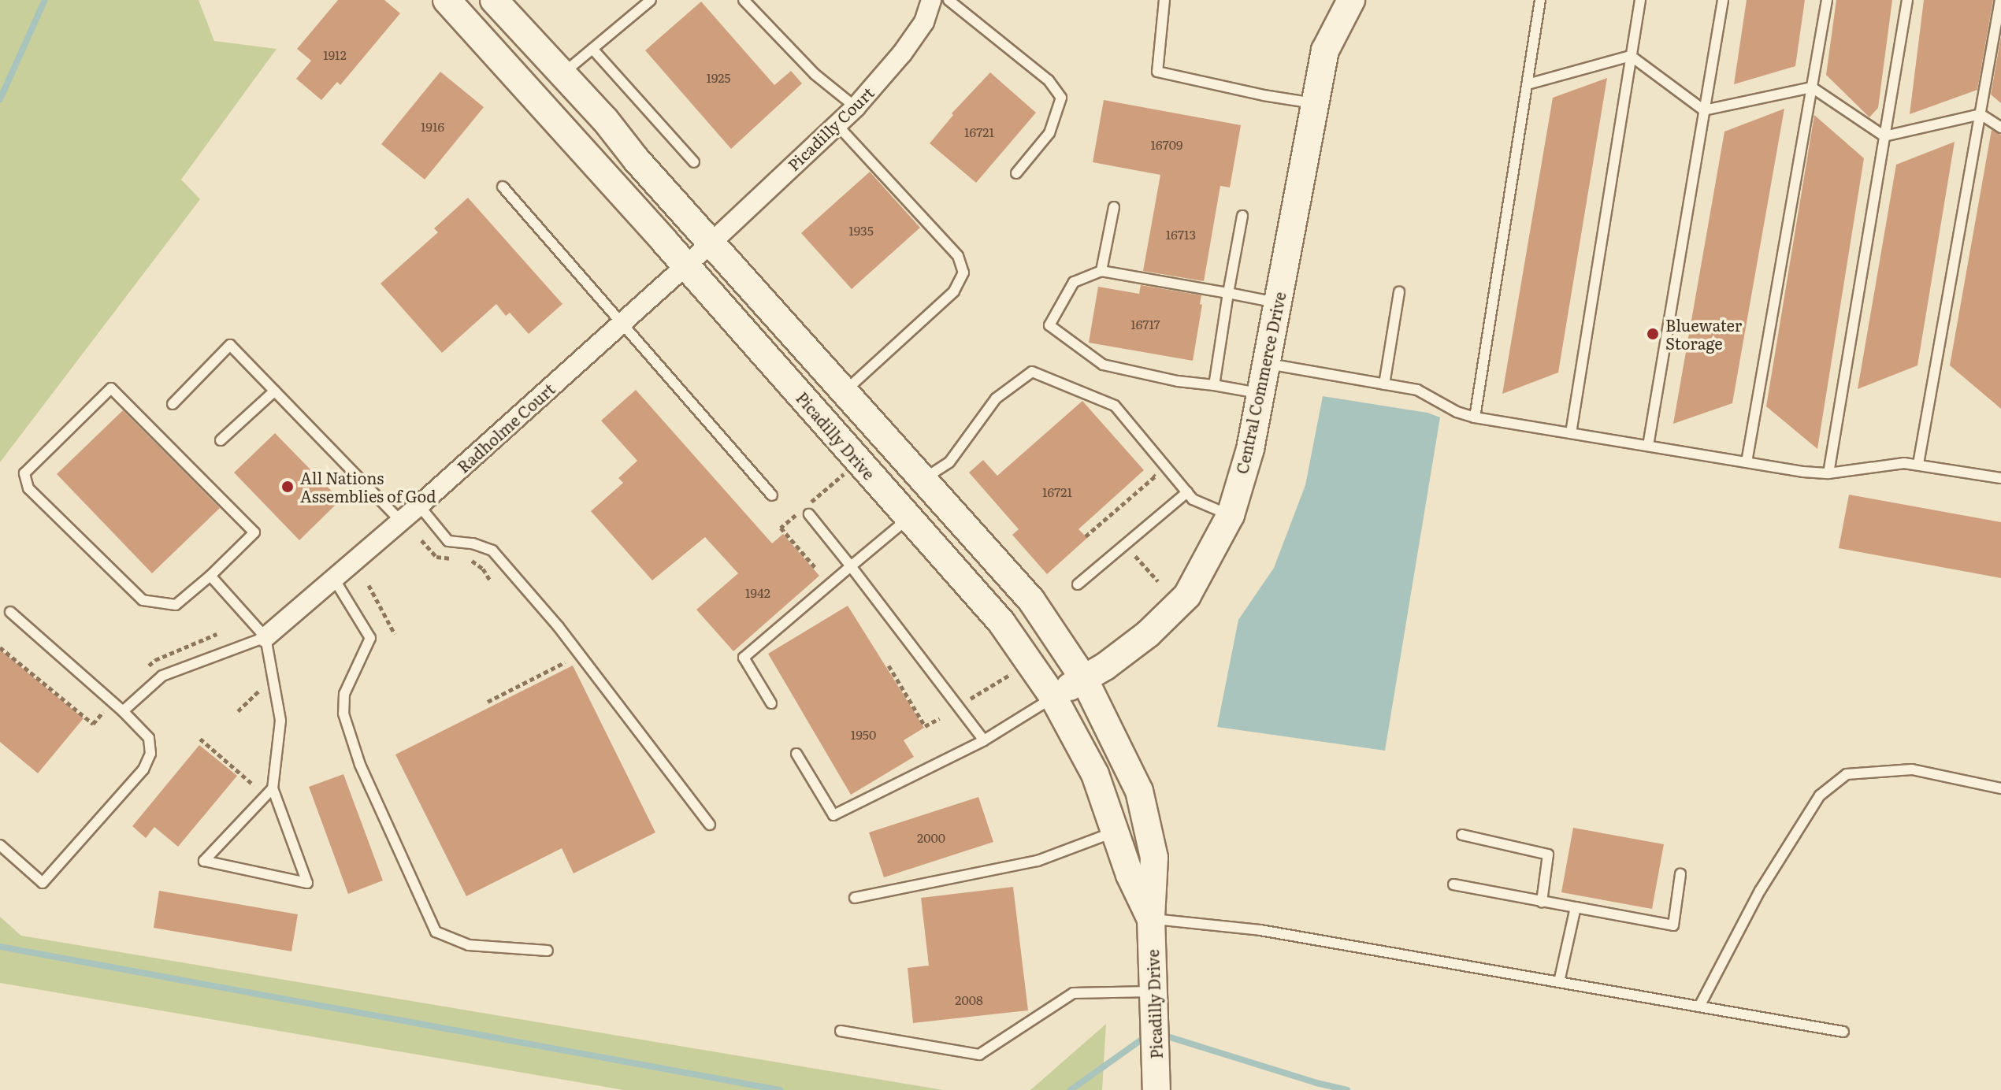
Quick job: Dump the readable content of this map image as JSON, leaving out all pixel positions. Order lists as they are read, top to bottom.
{
  "streets": {
    "street": [
      "Picadilly Court",
      "Central Commerce Drive",
      "Radholme Court",
      "Picadilly Drive"
    ]
  },
  "crossings": [
    ["Picadilly Court", "Radholme Court"],
    ["Picadilly Court", "Picadilly Drive"],
    ["Central Commerce Drive", "Picadilly Drive"],
    ["Radholme Court", "Picadilly Drive"]
  ],
  "places": ["Bluewater Storage", "All Nations Assemblies of God"],
  "house_numbers": [
    "1912",
    "1925",
    "1916",
    "16721",
    "16709",
    "1935",
    "16713",
    "16717",
    "16721",
    "1942",
    "1950",
    "2000",
    "2008"
  ]
}
